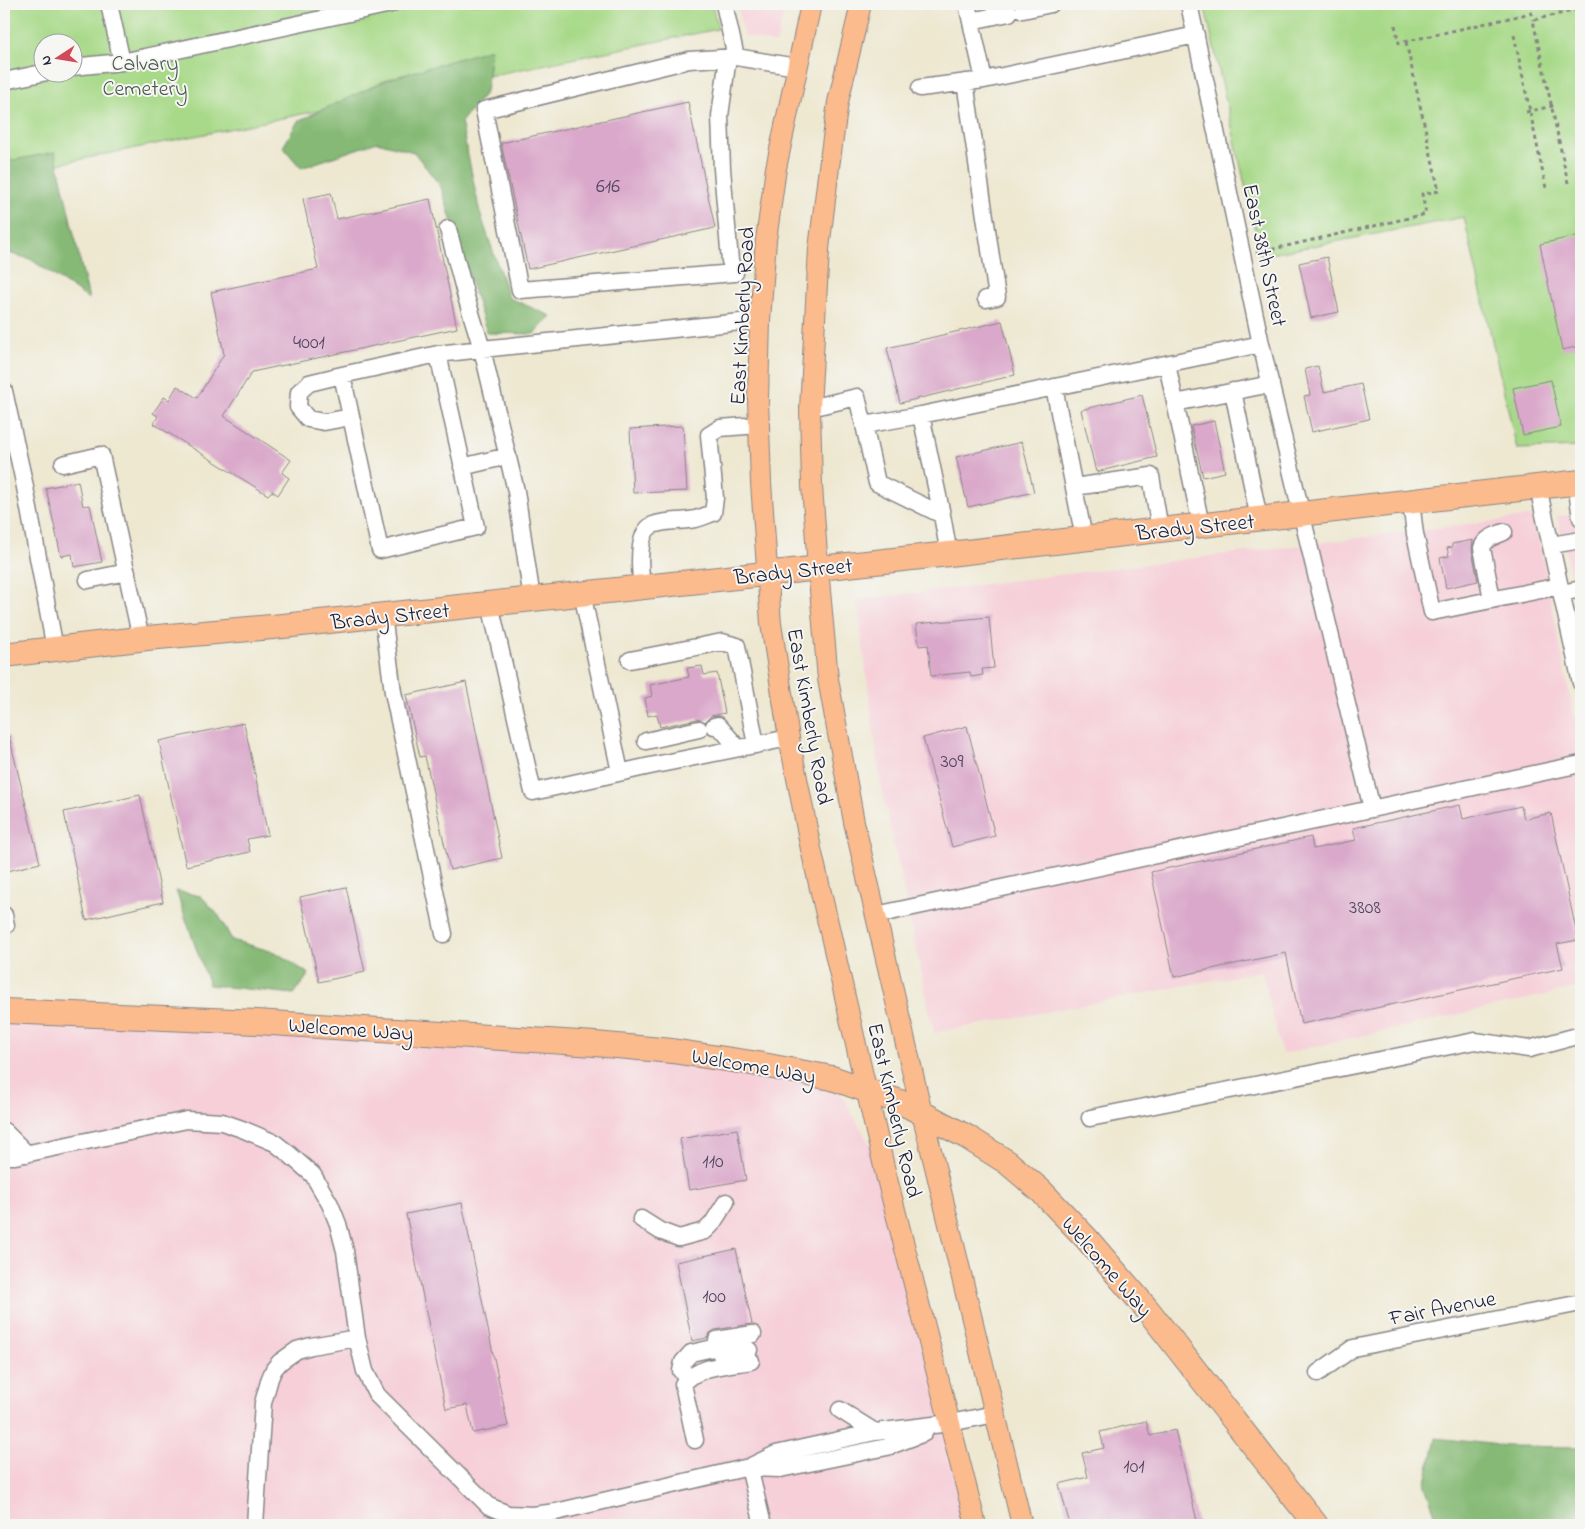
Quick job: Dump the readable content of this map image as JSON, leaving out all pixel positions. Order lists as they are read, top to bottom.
{
  "streets": {
    "highway": ["Brady Street", "Welcome Way"],
    "main road": ["East Kimberly Road"],
    "street": ["East 38th Street", "Fair Avenue"]
  },
  "crossings": [
    ["East 38th Street", "Brady Street"],
    ["East Kimberly Road", "Brady Street"],
    ["East Kimberly Road", "Welcome Way"]
  ],
  "parks": ["Calvary Cemetery"],
  "house_numbers": [
    "616",
    "4001",
    "309",
    "3808",
    "110",
    "100",
    "101"
  ],
  "north": "left"
}
